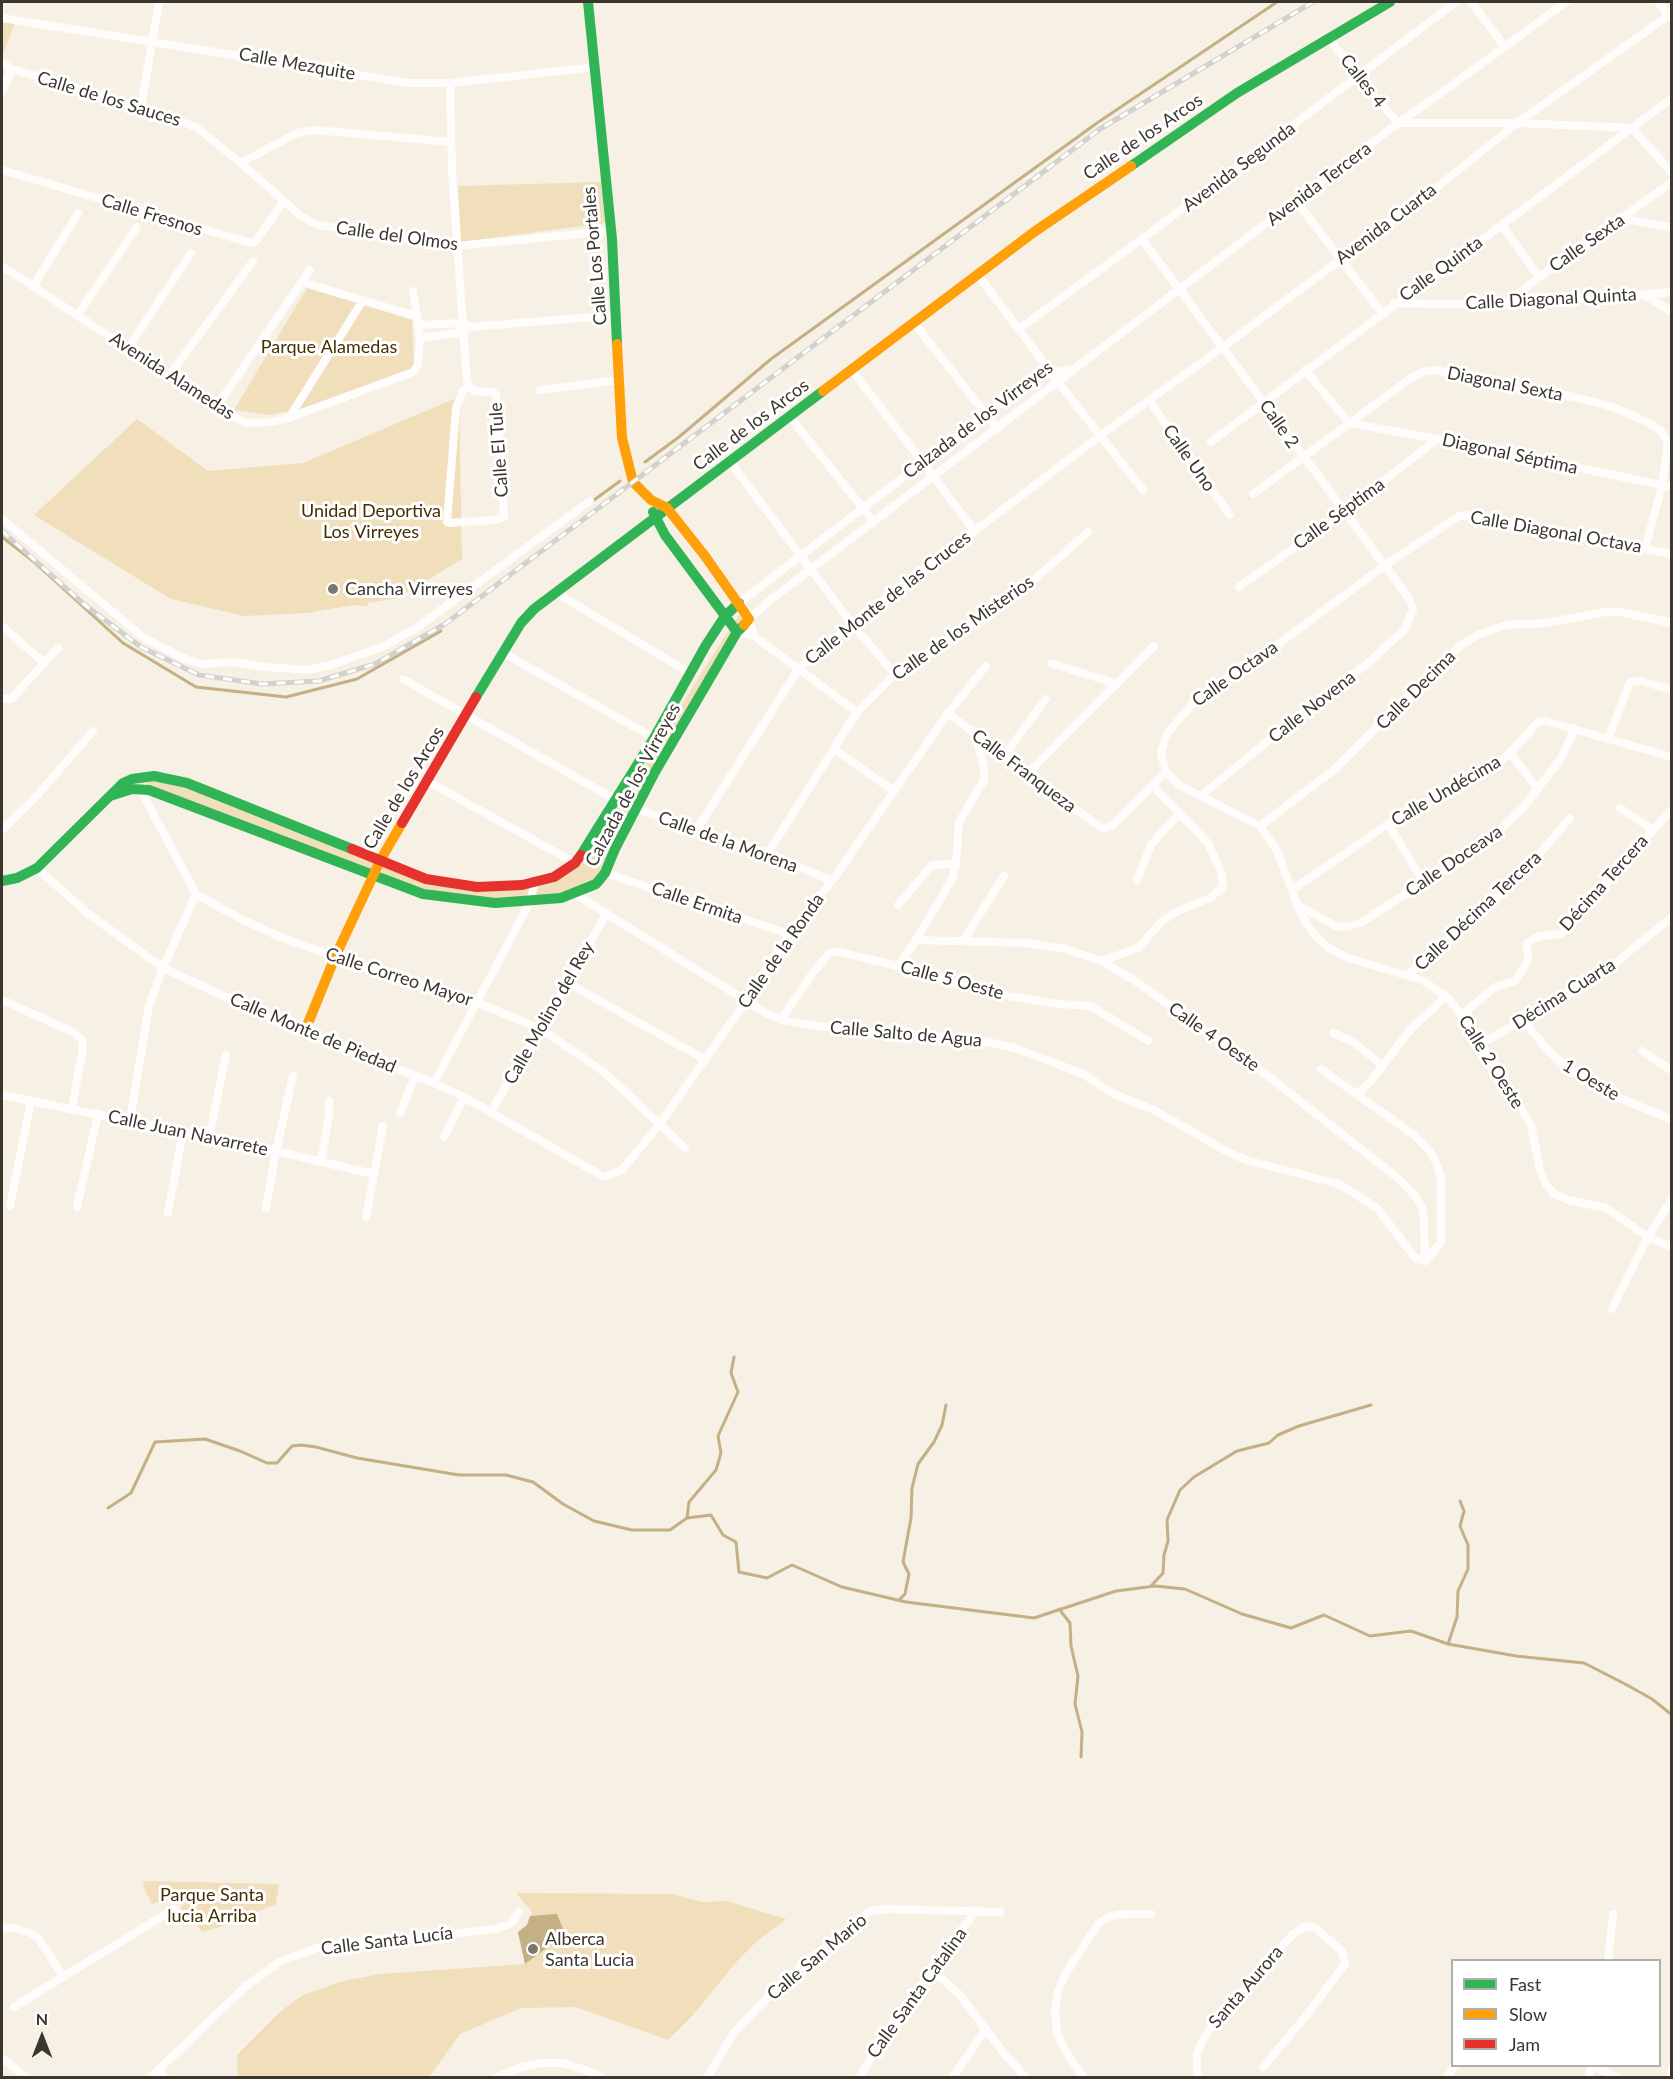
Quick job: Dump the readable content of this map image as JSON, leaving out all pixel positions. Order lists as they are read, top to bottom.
{
  "streets": {
    "street": [
      "Calle Mezquite",
      "Calles 4",
      "Calle de los Sauces",
      "Calle de los Arcos",
      "Avenida Segunda",
      "Avenida Tercera",
      "Calle Fresnos",
      "Avenida Cuarta",
      "Calle del Olmos",
      "Calle Sexta",
      "Calle Los Portales",
      "Calle Quinta",
      "Calle Diagonal Quinta",
      "Avenida Alamedas",
      "Diagonal Sexta",
      "Calzada de los Virreyes",
      "Calle 2",
      "Calle El Tule",
      "Diagonal Séptima",
      "Calle Uno",
      "Calle Séptima",
      "Calle Diagonal Octava",
      "Calle Monte de las Cruces",
      "Calle de los Misterios",
      "Calle Octava",
      "Calle Decima",
      "Calle Novena",
      "Calle Franqueza",
      "Calle Undécima",
      "Calle de la Morena",
      "Calle Doceava",
      "Décima Tercera",
      "Calle Ermita",
      "Calle Décima Tercera",
      "Calle de la Ronda",
      "Calle Correo Mayor",
      "Calle 5 Oeste",
      "Décima Cuarta",
      "Calle Molino del Rey",
      "Calle Monte de Piedad",
      "Calle Salto de Agua",
      "Calle 4 Oeste",
      "Calle 2 Oeste",
      "1 Oeste",
      "Calle Juan Navarrete",
      "Calle Santa Lucía",
      "Calle San Mario",
      "Santa Aurora",
      "Calle Santa Catalina"
    ]
  },
  "crossings": [
    ["Calle Mezquite", "Calle Los Portales"],
    ["Calle Mezquite", "Calle El Tule"],
    ["Calles 4", "Calle de los Arcos"],
    ["Calles 4", "Avenida Segunda"],
    ["Calles 4", "Avenida Tercera"],
    ["Calle de los Sauces", "Calle del Olmos"],
    ["Calle de los Arcos", "Calle Los Portales"],
    ["Calle de los Arcos", "Calzada de los Virreyes"],
    ["Calle de los Arcos", "Calle de la Morena"],
    ["Calle de los Arcos", "Calle Correo Mayor"],
    ["Calle de los Arcos", "Calle Monte de Piedad"],
    ["Avenida Segunda", "Calle 2"],
    ["Avenida Tercera", "Calzada de los Virreyes"],
    ["Avenida Tercera", "Calle 2"],
    ["Calle Fresnos", "Calle del Olmos"],
    ["Avenida Cuarta", "Calle 2"],
    ["Avenida Cuarta", "Calle Uno"],
    ["Avenida Cuarta", "Calle Monte de las Cruces"],
    ["Calle del Olmos", "Calle Los Portales"],
    ["Calle del Olmos", "Calle El Tule"],
    ["Calle Sexta", "Calle Diagonal Quinta"],
    ["Calle Los Portales", "Calzada de los Virreyes"],
    ["Calle Quinta", "Calle Diagonal Quinta"],
    ["Calle Quinta", "Calle 2"],
    ["Diagonal Sexta", "Calle 2"],
    ["Diagonal Sexta", "Diagonal Séptima"],
    ["Calzada de los Virreyes", "Calle de la Morena"],
    ["Calzada de los Virreyes", "Calle Ermita"],
    ["Calzada de los Virreyes", "Calle Monte de Piedad"],
    ["Calzada de los Virreyes", "Calle Salto de Agua"],
    ["Calle 2", "Calle Séptima"],
    ["Calle 2", "Calle Diagonal Octava"],
    ["Calle 2", "Calle Octava"],
    ["Calle 2", "Calle Novena"],
    ["Diagonal Séptima", "Calle Séptima"],
    ["Calle Diagonal Octava", "Calle Octava"],
    ["Calle Monte de las Cruces", "Calle de la Morena"],
    ["Calle de los Misterios", "Calle de la Morena"],
    ["Calle Octava", "Calle 2 Oeste"],
    ["Calle Decima", "Calle 2 Oeste"],
    ["Calle Novena", "Calle 2 Oeste"],
    ["Calle Franqueza", "Calle de la Ronda"],
    ["Calle Undécima", "Calle Doceava"],
    ["Calle Undécima", "Calle 2 Oeste"],
    ["Calle de la Morena", "Calle de la Ronda"],
    ["Calle Doceava", "Calle 2 Oeste"],
    ["Décima Tercera", "Calle 2 Oeste"],
    ["Calle Ermita", "Calle de la Ronda"],
    ["Calle Décima Tercera", "Calle 2 Oeste"],
    ["Calle de la Ronda", "Calle Correo Mayor"],
    ["Calle de la Ronda", "Calle Monte de Piedad"],
    ["Calle de la Ronda", "Calle Salto de Agua"],
    ["Calle Correo Mayor", "Calle Molino del Rey"],
    ["Calle 5 Oeste", "Calle Salto de Agua"],
    ["Décima Cuarta", "Calle 2 Oeste"],
    ["Décima Cuarta", "1 Oeste"],
    ["Calle Molino del Rey", "Calle Monte de Piedad"],
    ["Calle Molino del Rey", "Calle Salto de Agua"],
    ["Calle Salto de Agua", "Calle 4 Oeste"],
    ["Calle San Mario", "Calle Santa Catalina"]
  ],
  "parks": ["Parque Alamedas", "Unidad Deportiva Los Virreyes", "Parque Santa lucia Arriba"],
  "places": ["Cancha Virreyes", "Alberca Santa Lucia"],
  "legend": ["Fast", "Slow", "Jam"],
  "north": "top"
}
